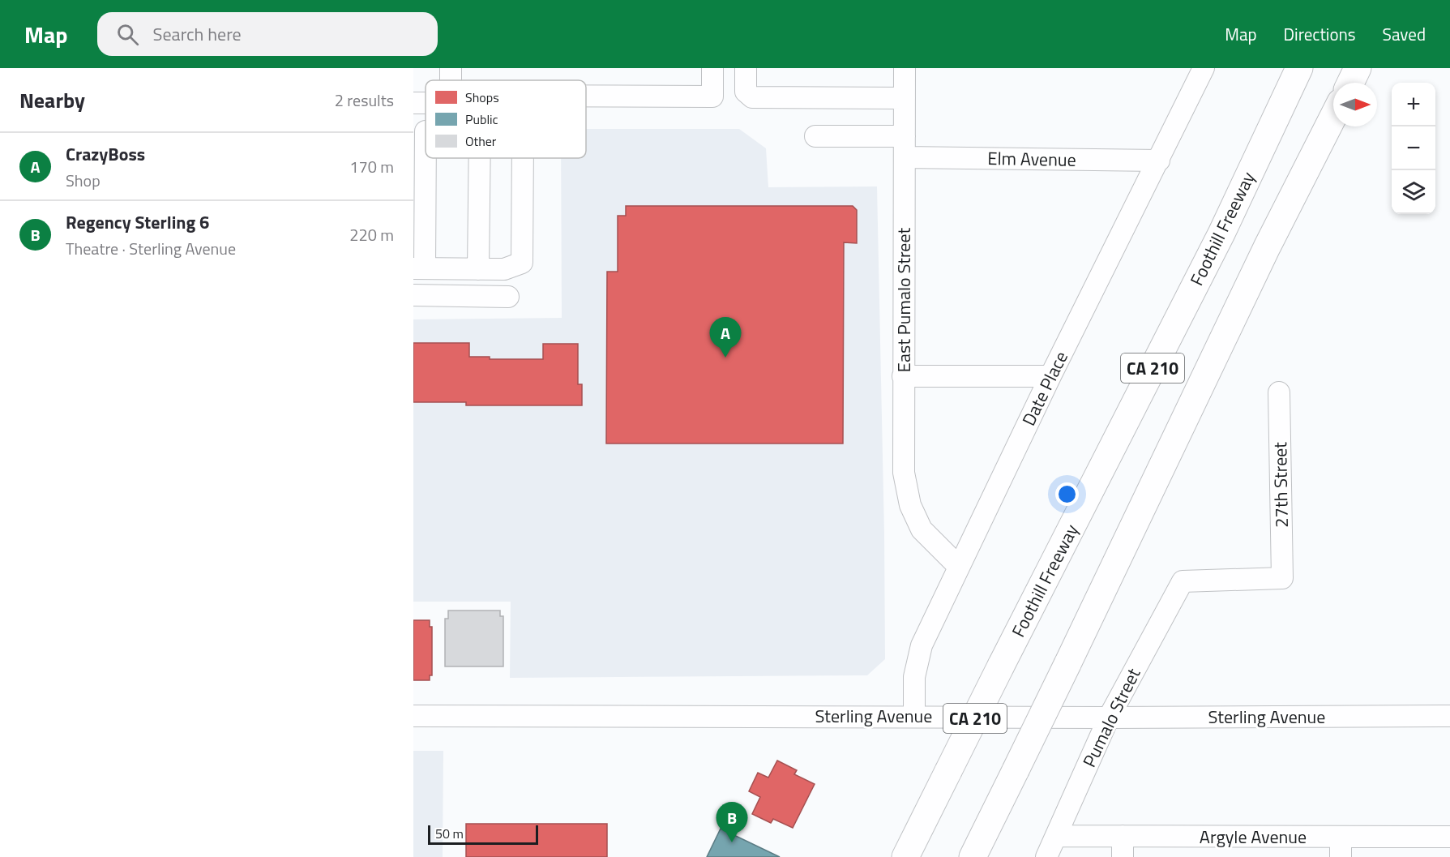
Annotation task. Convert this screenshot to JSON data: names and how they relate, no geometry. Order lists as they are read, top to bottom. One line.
{"streets":{"highway":["Foothill Freeway","CA 210"],"street":["Elm Avenue","East Pumalo Street","Date Place","27th Street","Sterling Avenue","Pumalo Street","Argyle Avenue"]},"crossings":[["Elm Avenue","East Pumalo Street"],["Elm Avenue","Date Place"],["East Pumalo Street","Date Place"],["Date Place","Sterling Avenue"],["27th Street","Pumalo Street"],["Sterling Avenue","Pumalo Street"],["Pumalo Street","Argyle Avenue"]],"legend":["Shops","Public","Other"],"scale_bar":"50 m","north":"right","page":{"header":"Map","search":"Search here","nav":["Map","Directions","Saved"],"heading":["Nearby","2 results"],"map_buttons":["+","−"],"list":[{"mark":"A","name":"CrazyBoss","note":"Shop","value":"170 m"},{"mark":"B","name":"Regency Sterling 6","note":"Theatre · Sterling Avenue","value":"220 m"}],"pins":["A","B"],"scale":"50 m"}}
